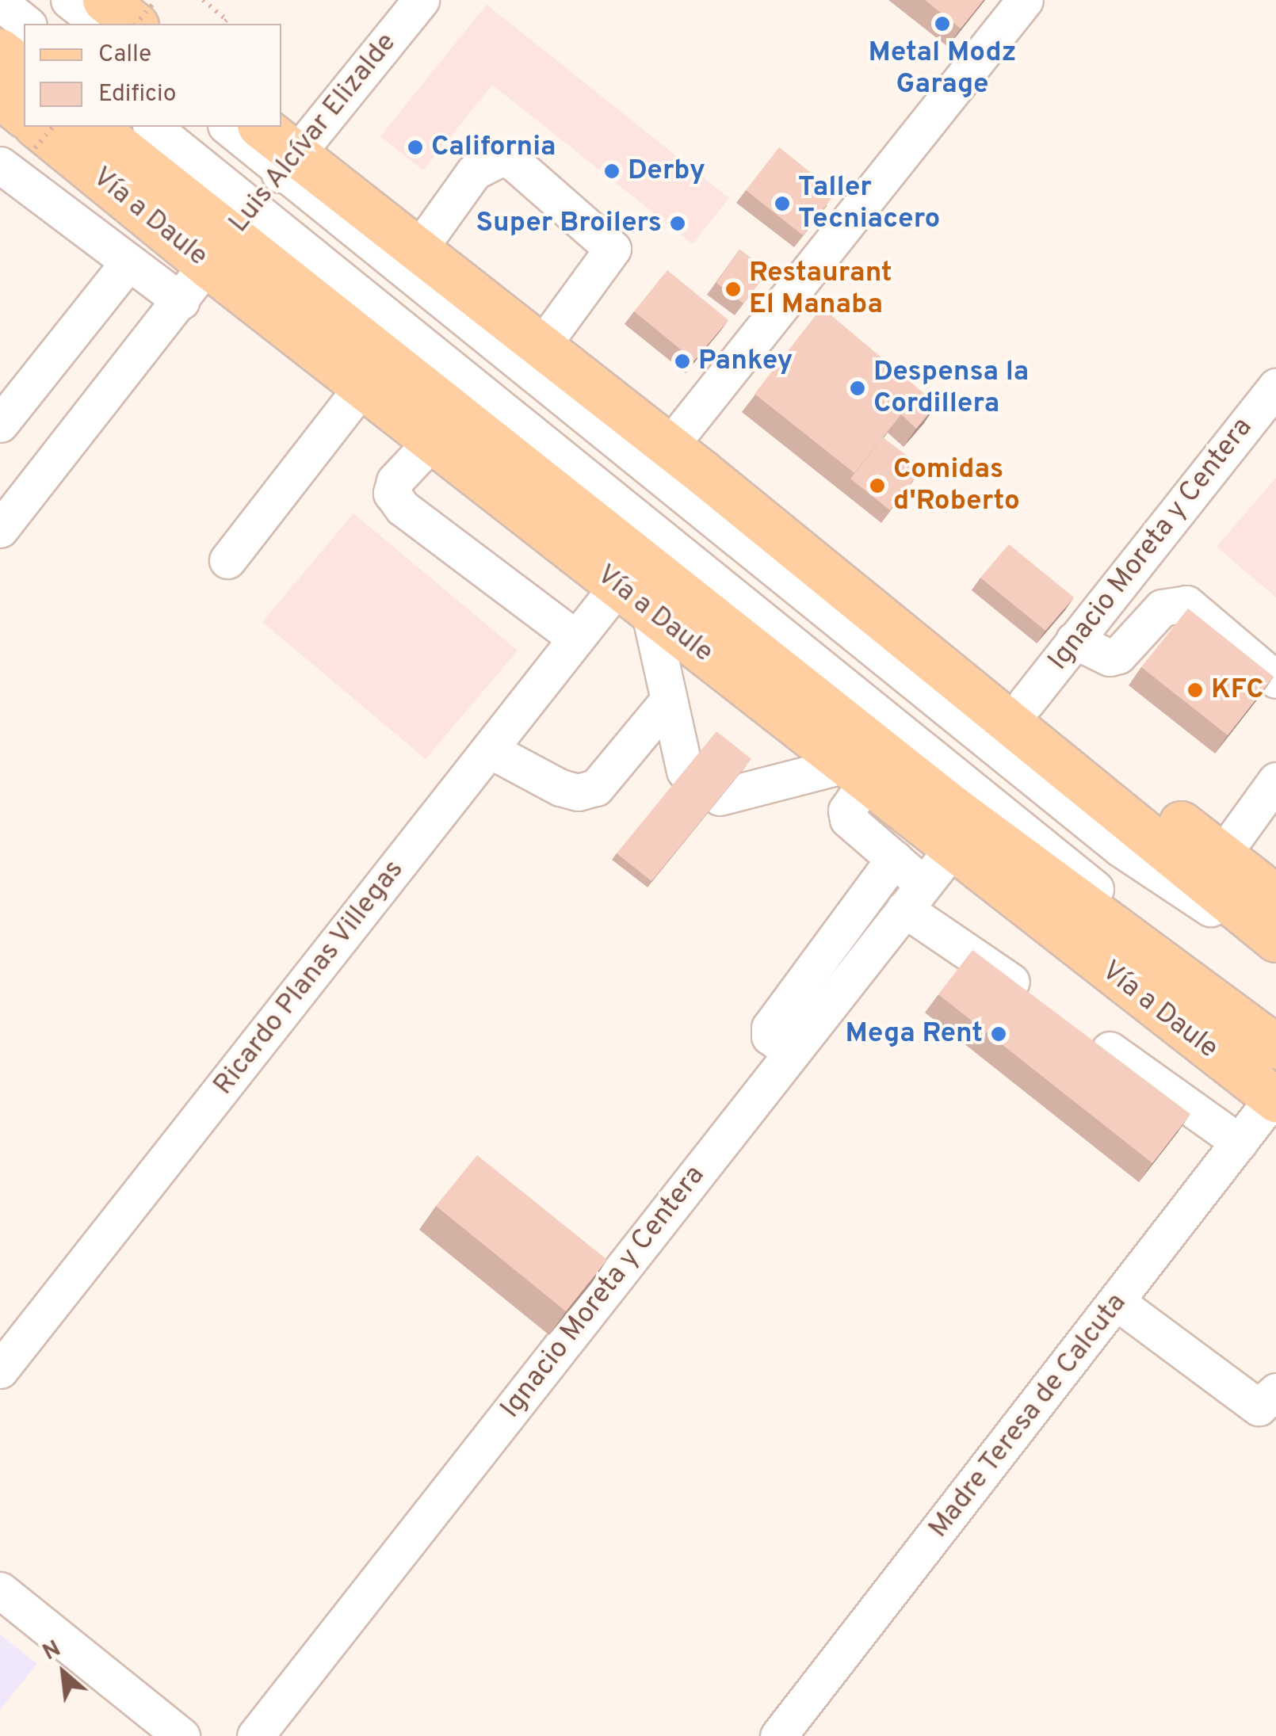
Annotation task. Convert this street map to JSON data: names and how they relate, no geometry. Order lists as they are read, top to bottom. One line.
{"streets":{"main road":["Vía a Daule"],"street":["Luis Alcívar Elizalde","Ignacio Moreta y Centera","Ricardo Planas Villegas","Madre Teresa de Calcuta"]},"crossings":[["Luis Alcívar Elizalde","Vía a Daule"],["Vía a Daule","Ignacio Moreta y Centera"],["Vía a Daule","Ricardo Planas Villegas"],["Vía a Daule","Madre Teresa de Calcuta"]],"places":["Metal Modz Garage","California","Derby","Taller Tecniacero","Super Broilers","Restaurant El Manaba","Pankey","Despensa la Cordillera","Comidas d'Roberto","KFC","Mega Rent"],"legend":["Calle","Edificio"],"north":"top left"}
